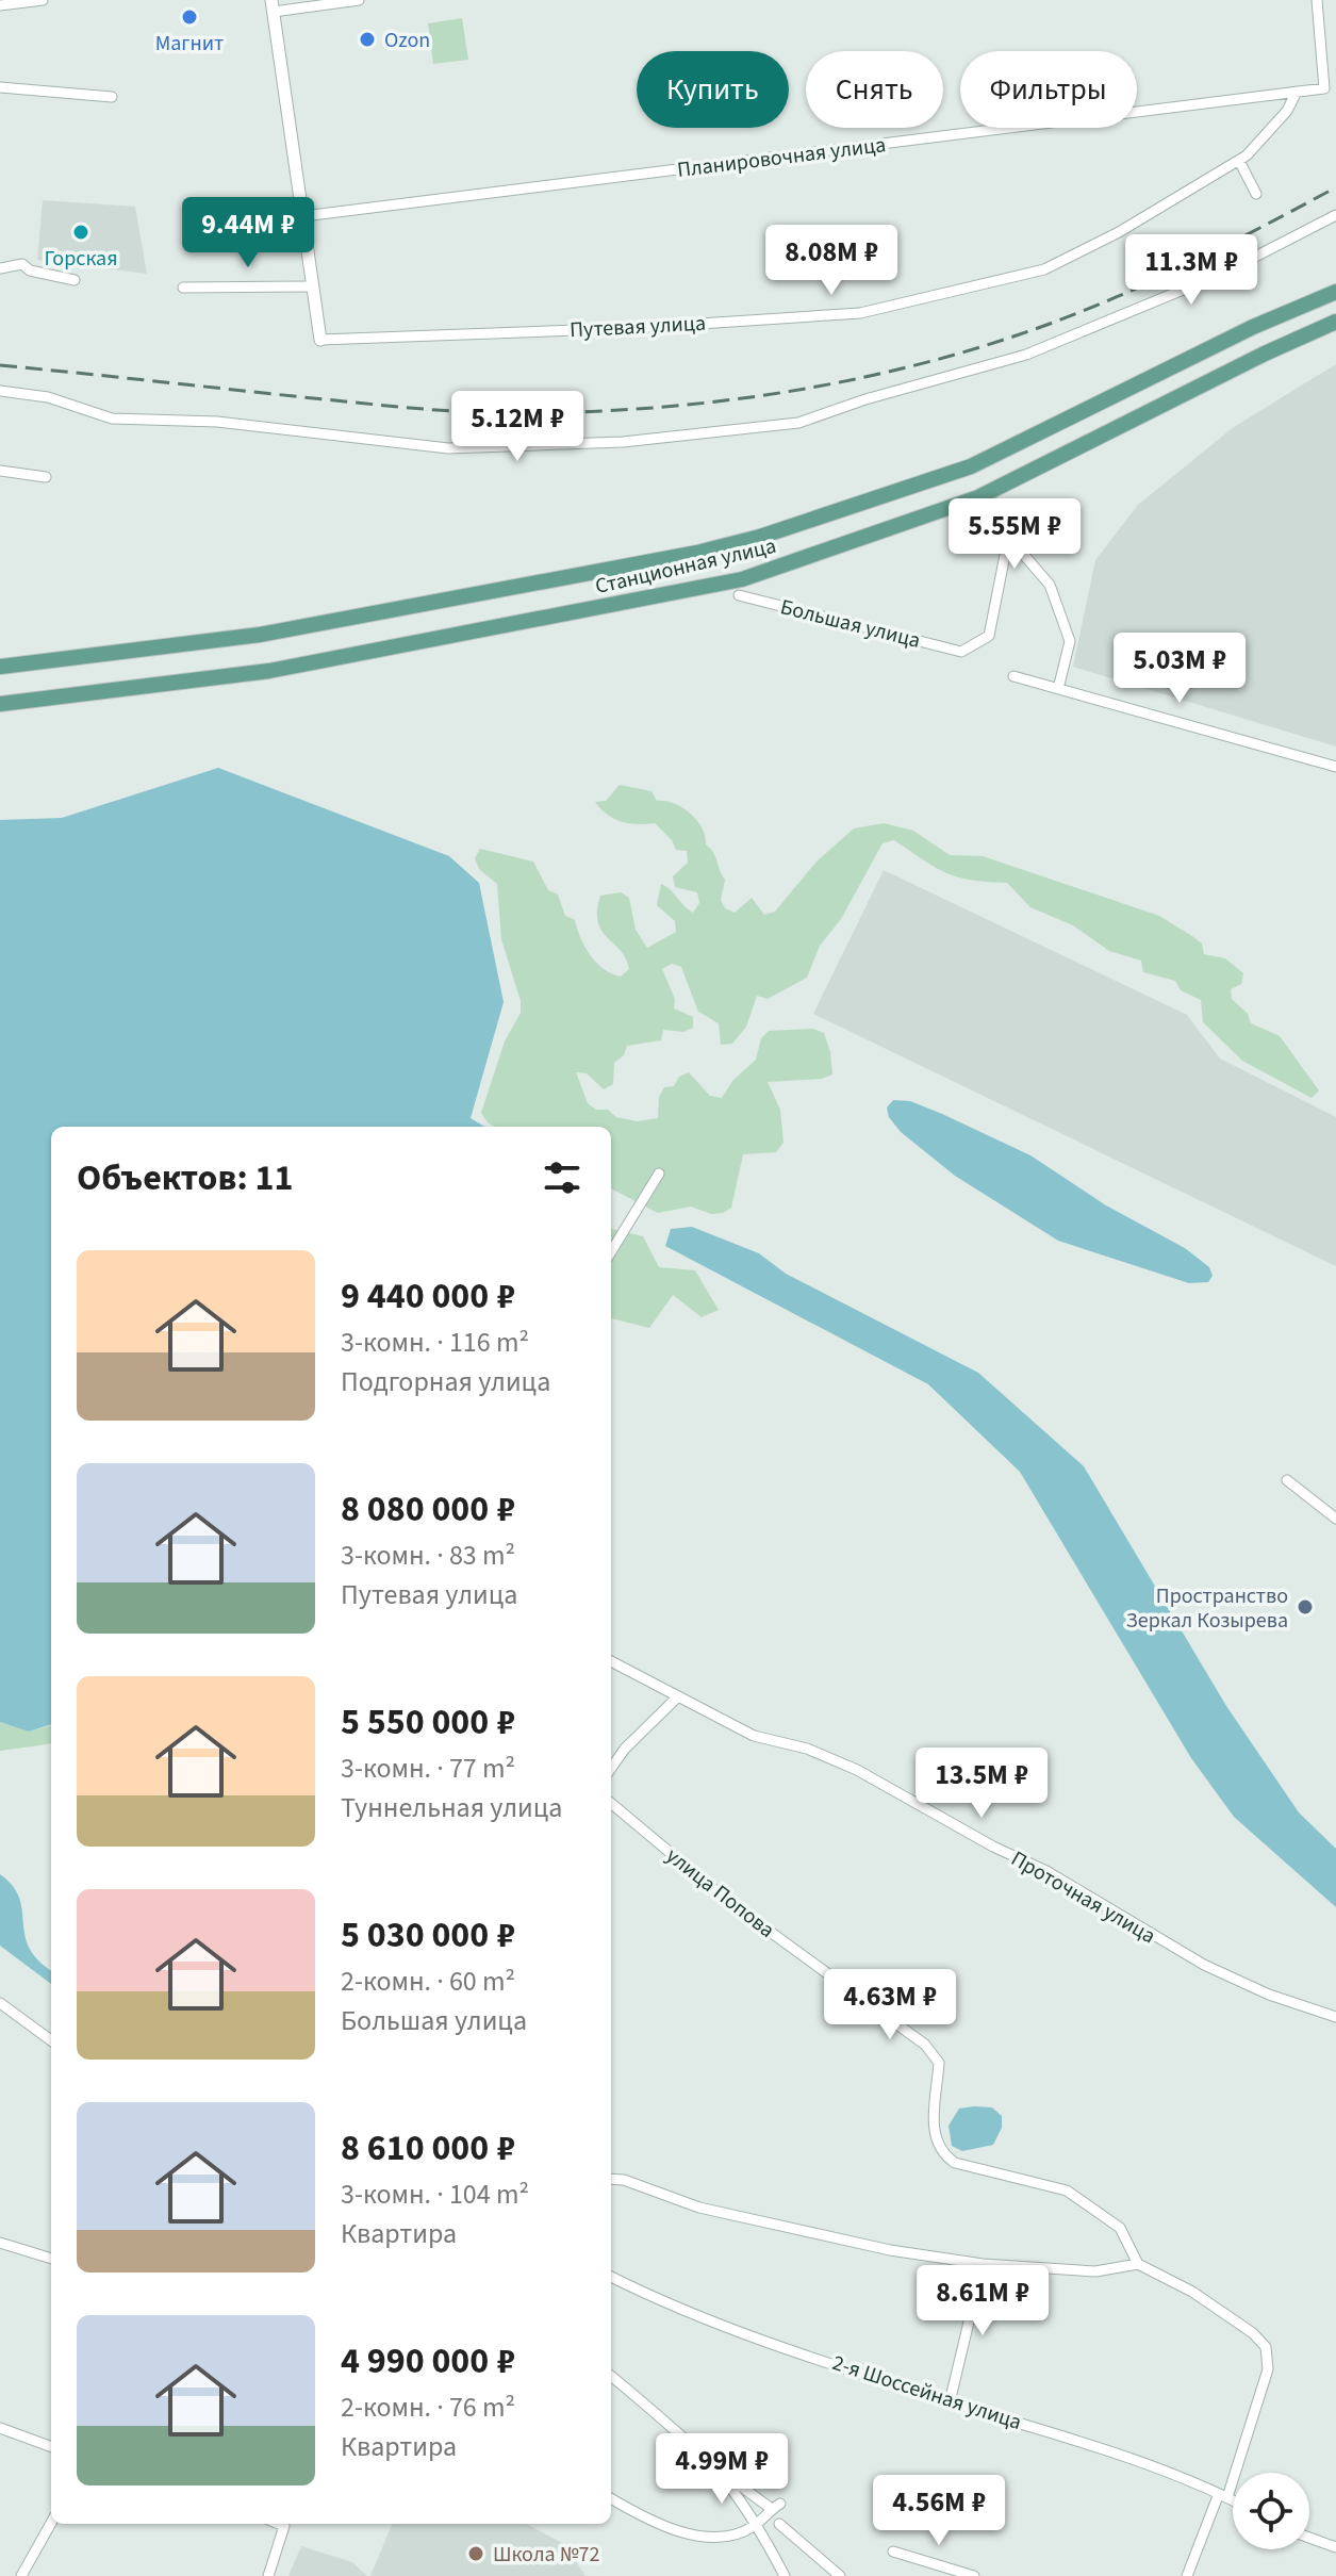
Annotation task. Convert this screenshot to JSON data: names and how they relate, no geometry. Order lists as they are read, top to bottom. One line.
{"streets":{"main road":["Станционная улица"],"street":["Планировочная улица","Путевая улица","Большая улица","улица Попова","Проточная улица","2-я Шоссейная улица"]},"crossings":[["Планировочная улица","Путевая улица"]],"places":["Магнит","Ozon","Горская","Пространство Зеркал Козырева","Школа №72"],"page":{"chip":["Купить","Снять","Фильтры"],"price":["9.44M ₽","8.08M ₽","11.3M ₽","5.12M ₽","5.55M ₽","5.03M ₽","13.5M ₽","4.63M ₽","8.61M ₽","4.99M ₽","4.56M ₽"],"heading":"Объектов: 11","list":[{"name":"9 440 000 ₽","note":"3-комн. · 116 m² · Подгорная улица"},{"name":"8 080 000 ₽","note":"3-комн. · 83 m² · Путевая улица"},{"name":"5 550 000 ₽","note":"3-комн. · 77 m² · Туннельная улица"},{"name":"5 030 000 ₽","note":"2-комн. · 60 m² · Большая улица"},{"name":"8 610 000 ₽","note":"3-комн. · 104 m² · Квартира"},{"name":"4 990 000 ₽","note":"2-комн. · 76 m² · Квартира"}]}}
